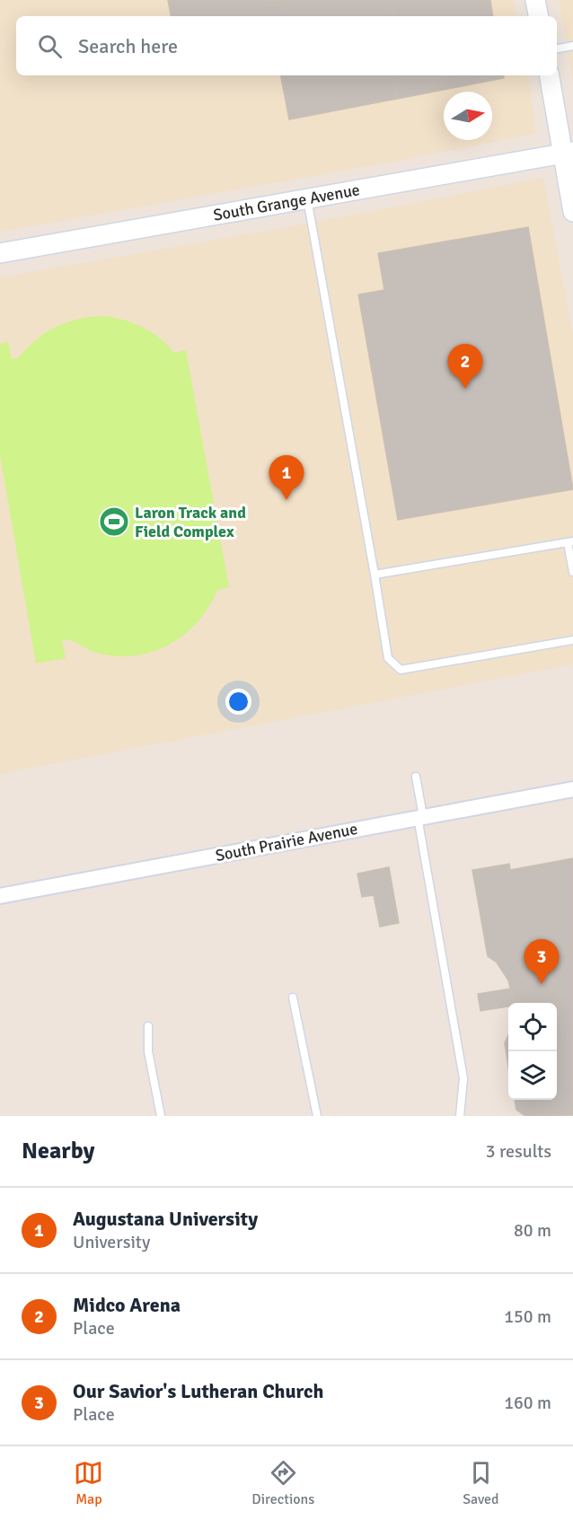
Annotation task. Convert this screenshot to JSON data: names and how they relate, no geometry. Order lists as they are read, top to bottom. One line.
{"streets":{"street":["South Grange Avenue","South Prairie Avenue"]},"places":{"sports":["Laron Track and Field Complex"]},"north":"right","page":{"search":"Search here","pins":["2","1","3"],"heading":["Nearby","3 results"],"list":[{"mark":"1","name":"Augustana University","note":"University","value":"80 m"},{"mark":"2","name":"Midco Arena","note":"Place","value":"150 m"},{"mark":"3","name":"Our Savior's Lutheran Church","note":"Place","value":"160 m"}],"nav":["Map","Directions","Saved"]}}
